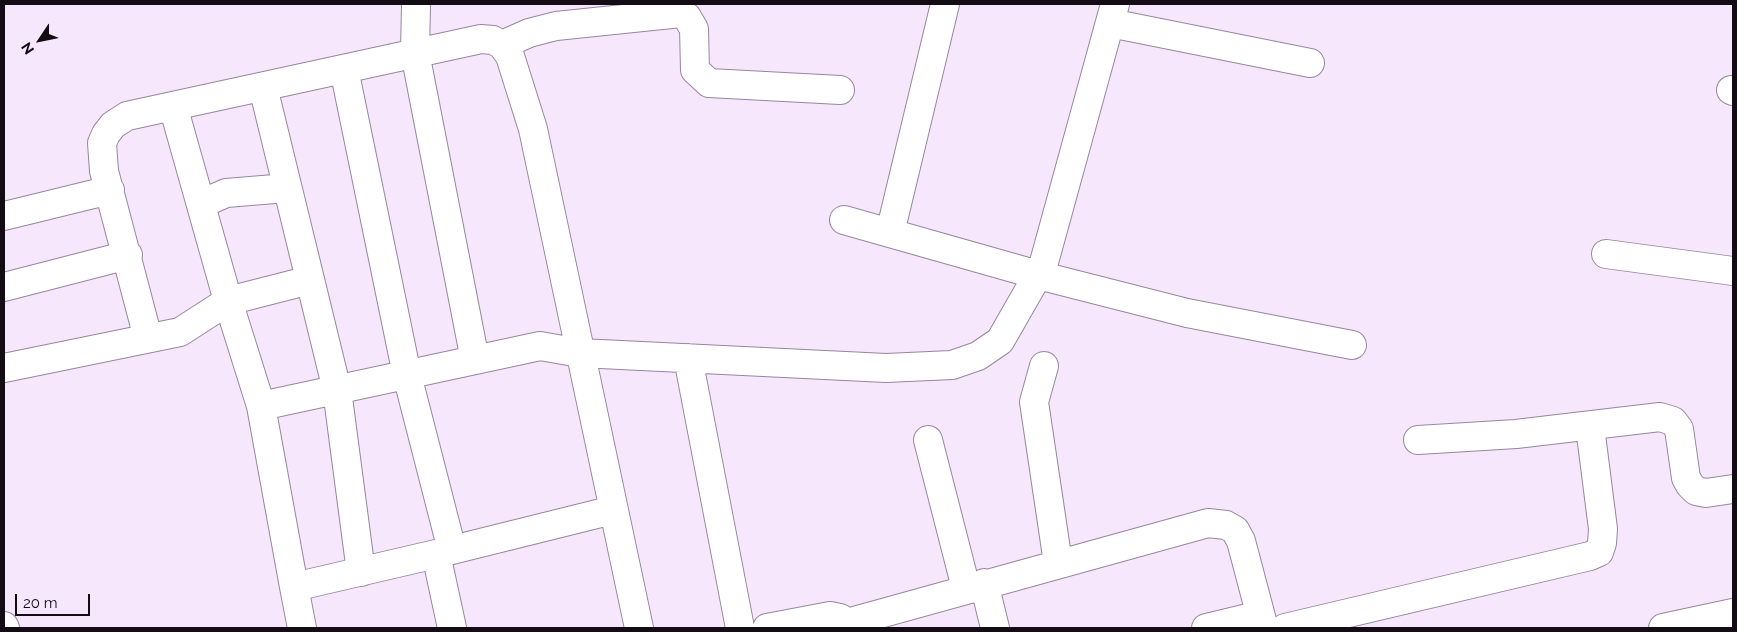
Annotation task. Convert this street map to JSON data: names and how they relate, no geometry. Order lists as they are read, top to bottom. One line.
{"scale_bar":"20 m","north":"bottom left"}
